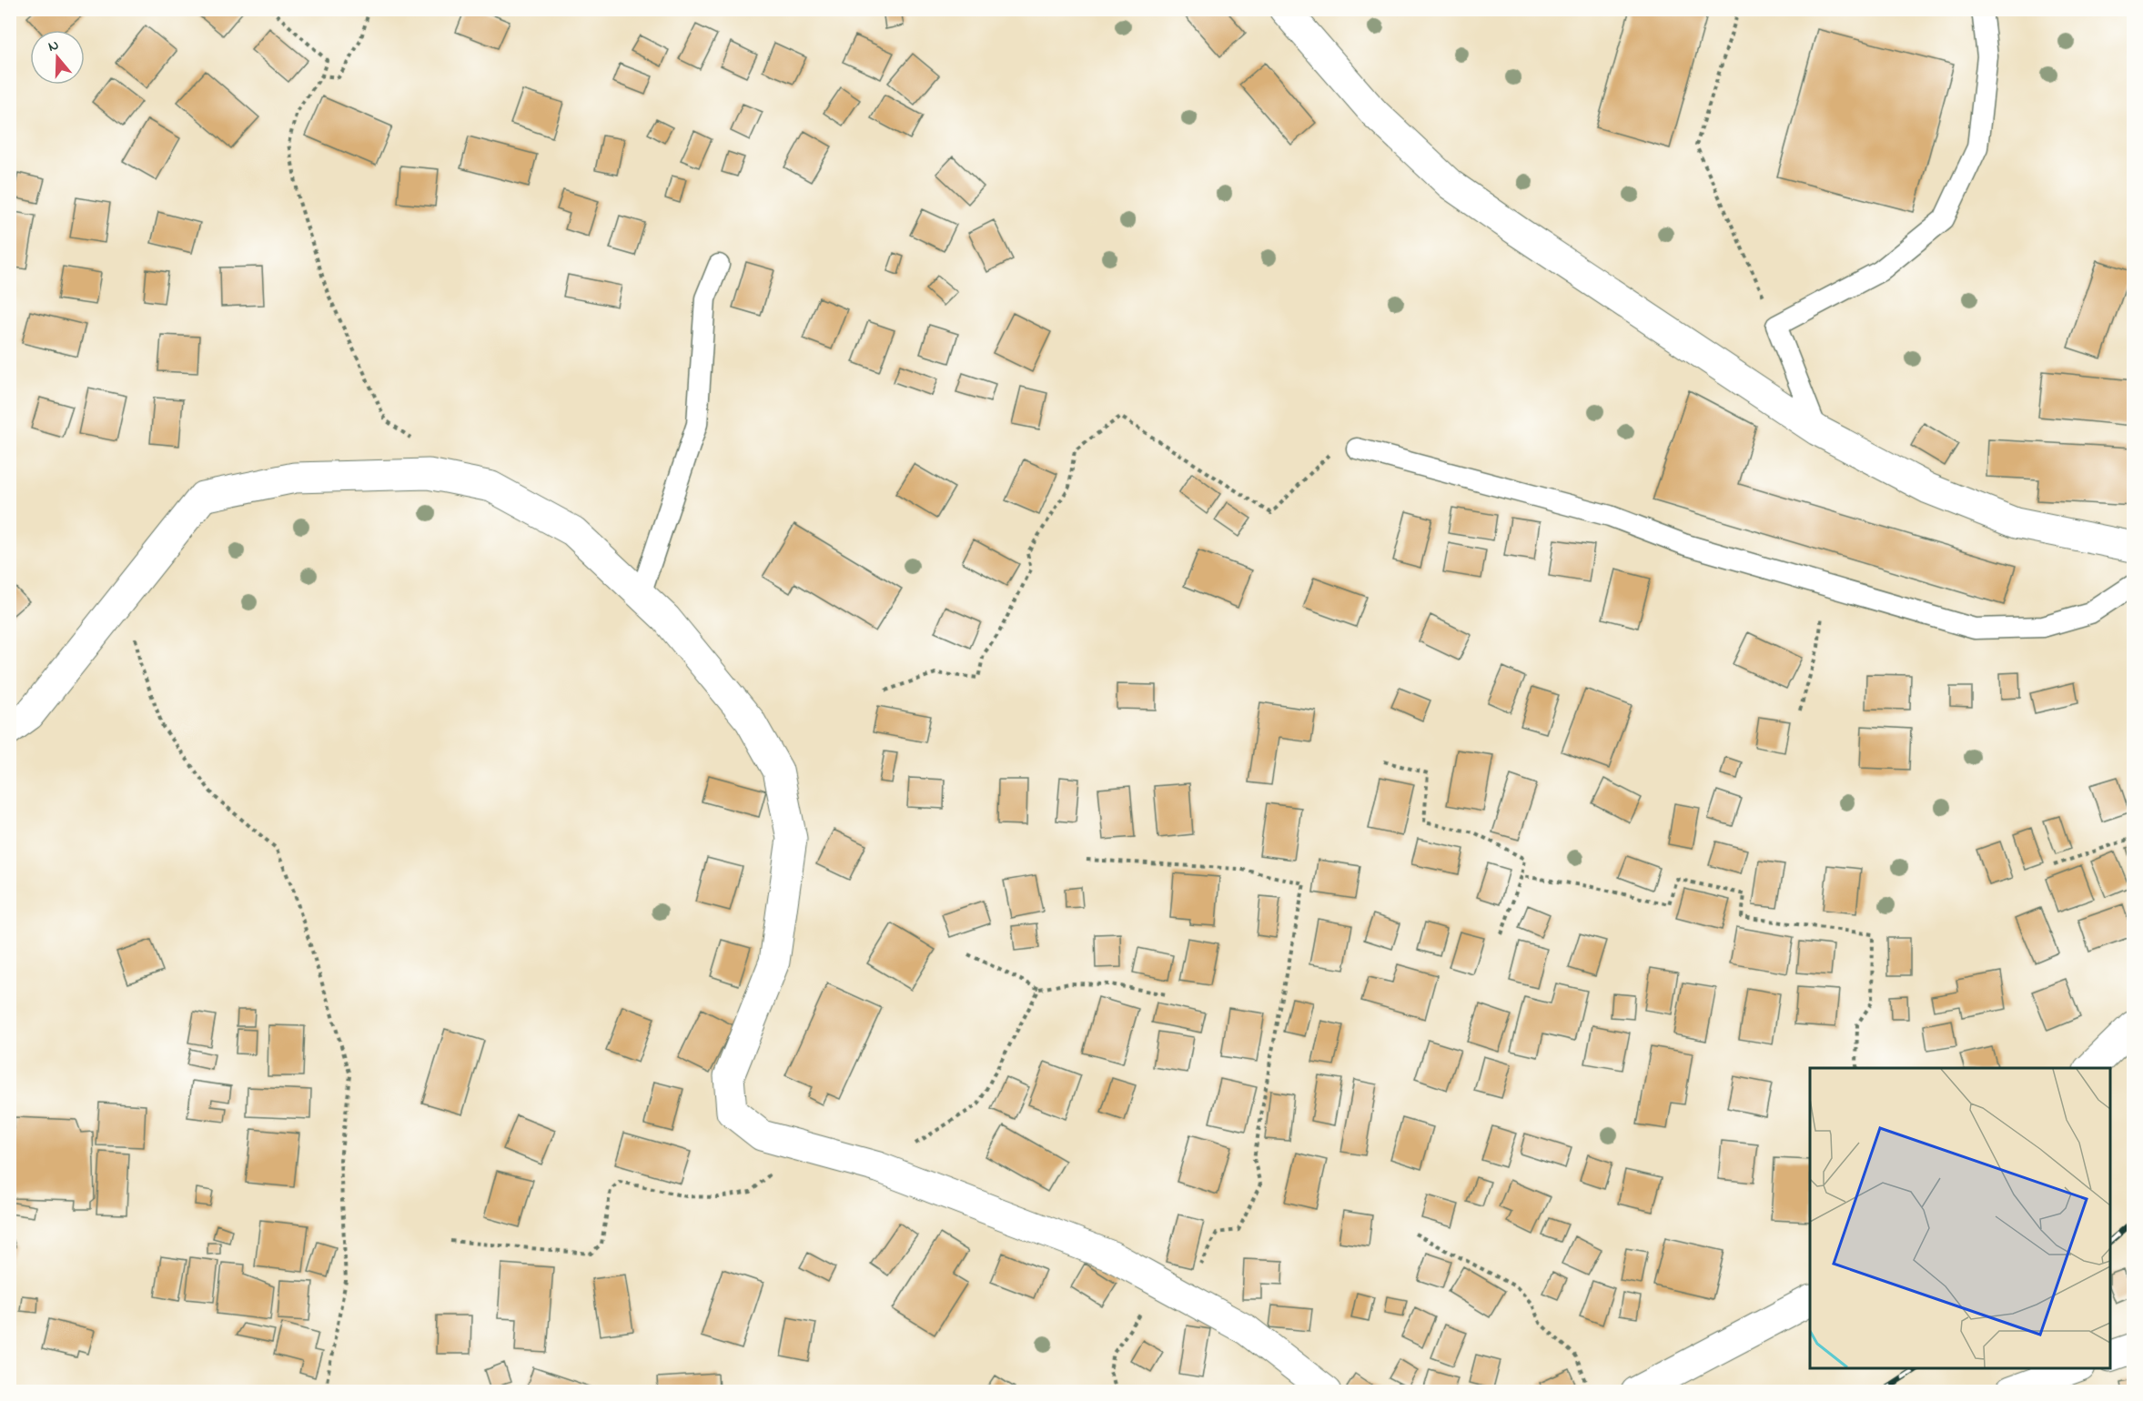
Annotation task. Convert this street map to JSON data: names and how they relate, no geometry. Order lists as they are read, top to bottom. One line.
{"north":"top"}
